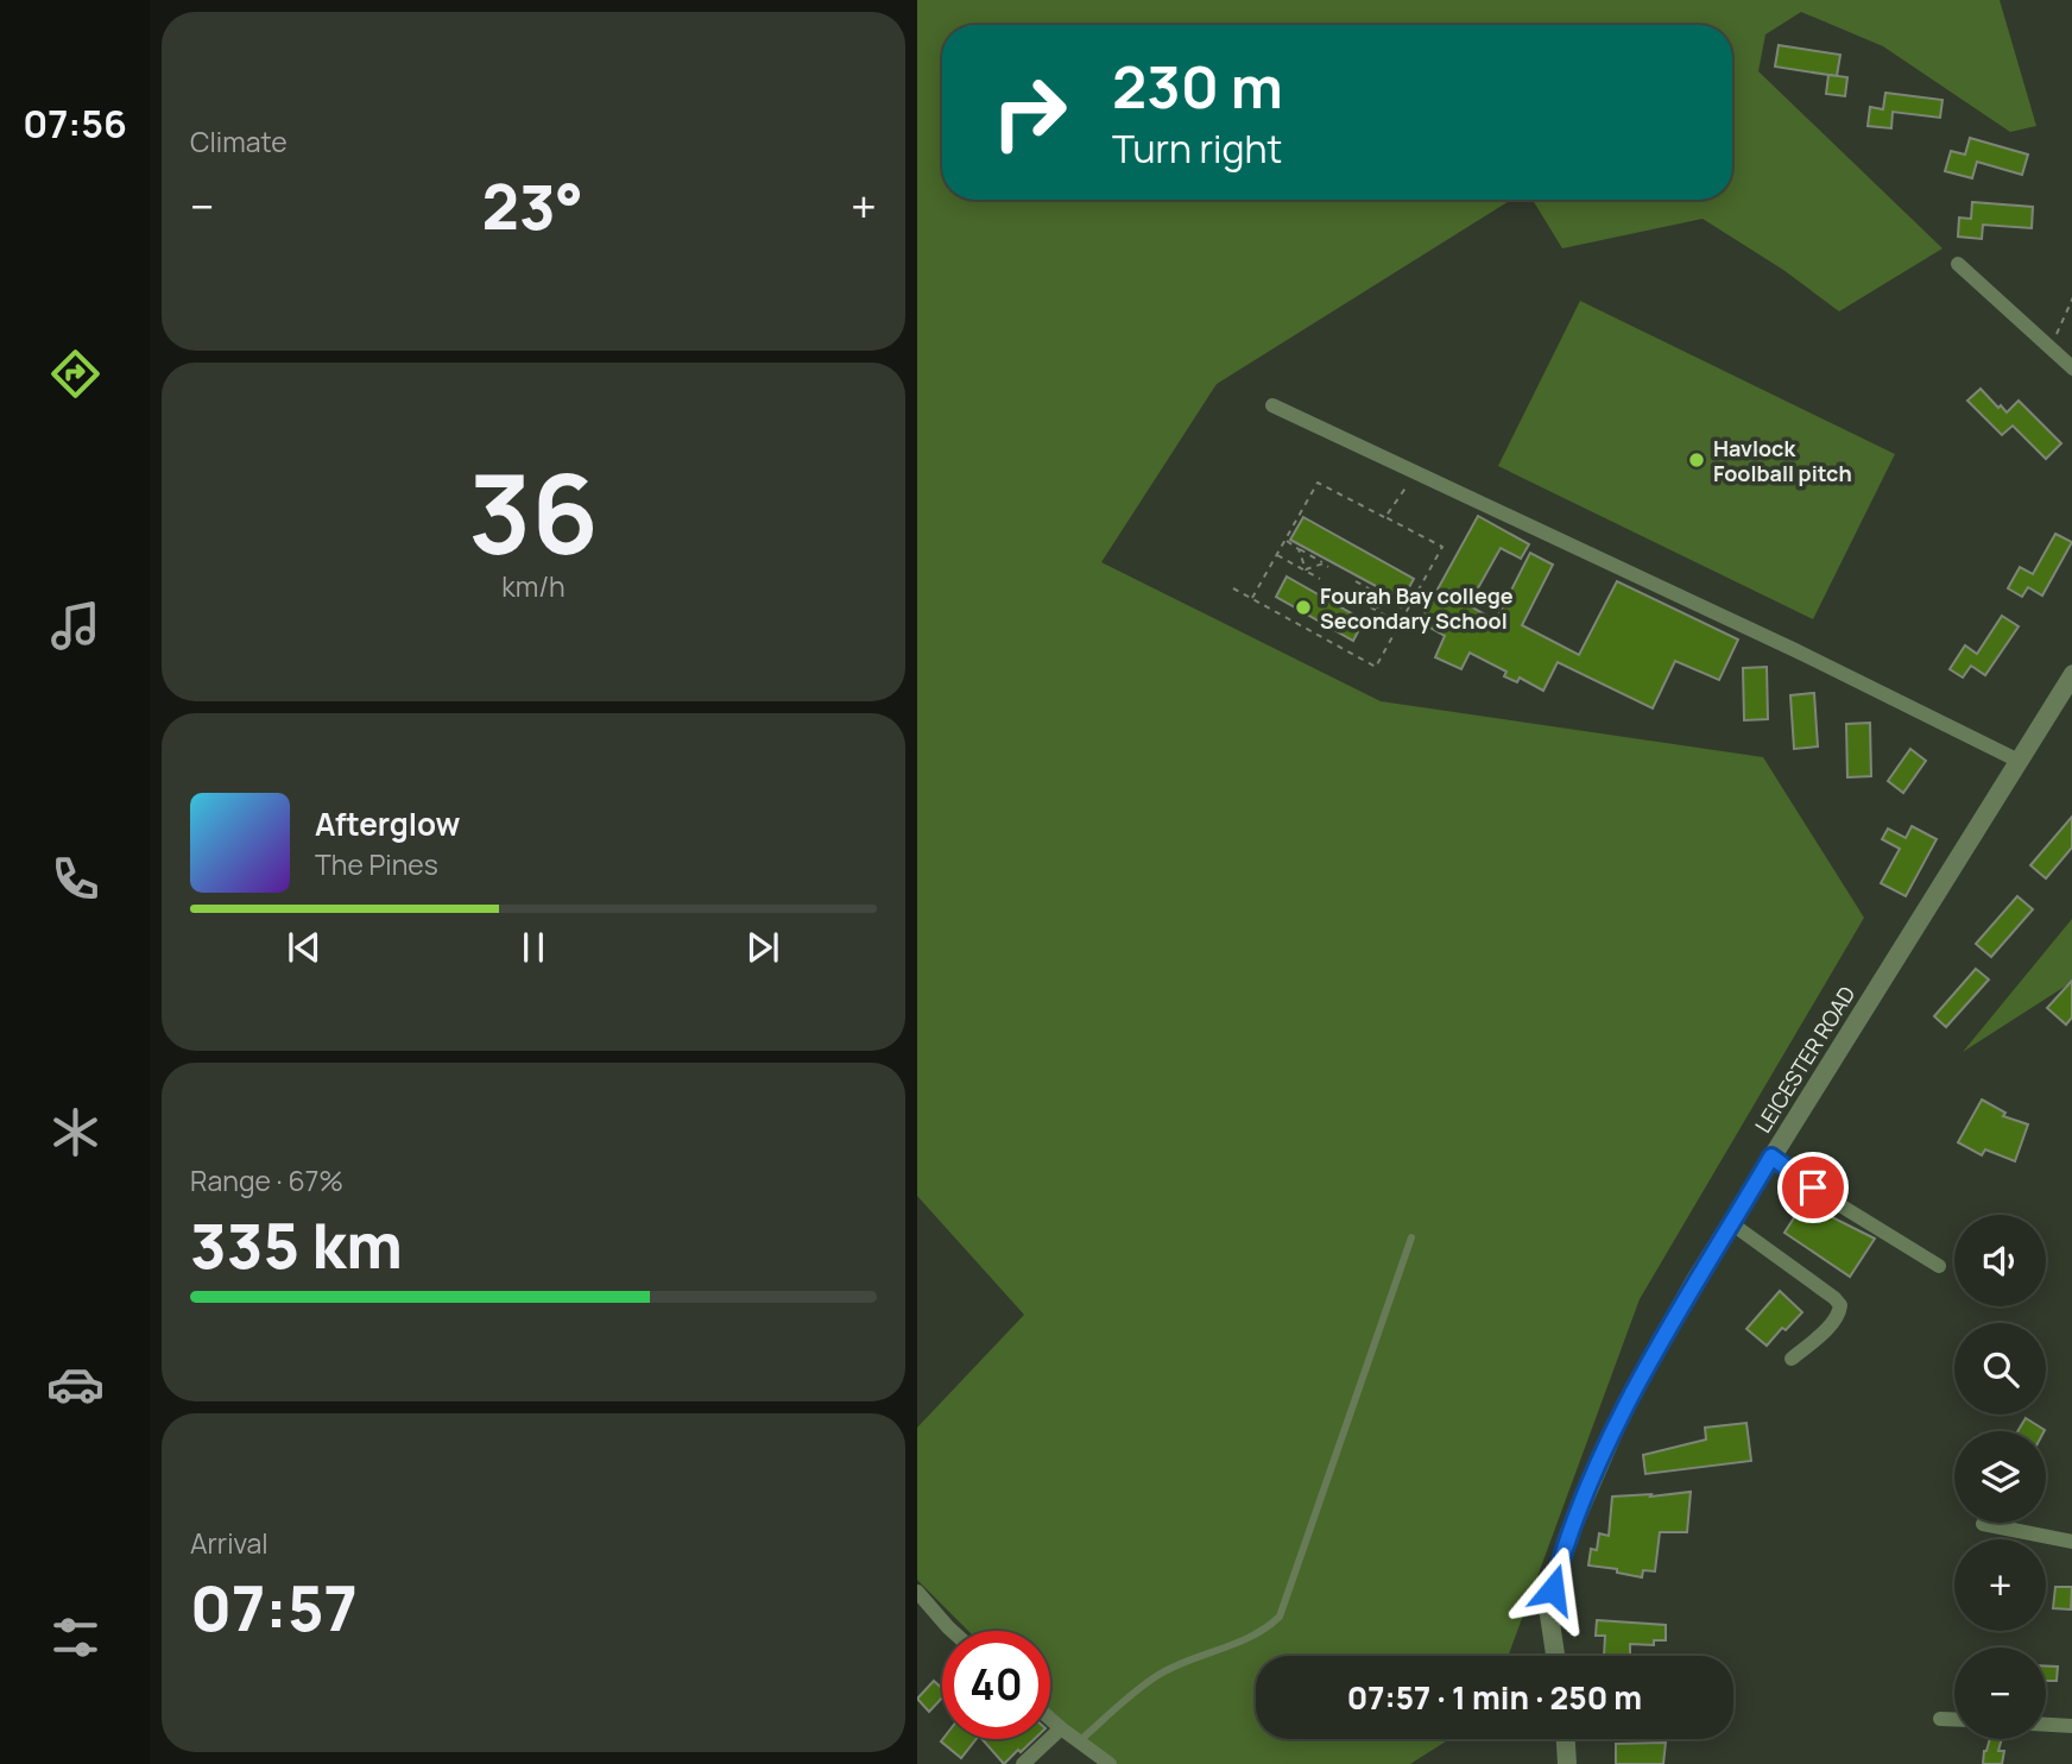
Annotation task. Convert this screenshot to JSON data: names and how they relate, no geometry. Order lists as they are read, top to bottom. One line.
{"streets":{"street":["LEICESTER ROAD"]},"places":["Havlock Foolball pitch","Fourah Bay college Secondary School"],"page":{"tabs":"07:56","tile":["Climate",["36","km/h"],["Range · 67%","335 km"],["Arrival","07:57"]],"turn":["230 m","Turn right"],"heat":["−","23°","+"],"song":["Afterglow","The Pines"],"map_buttons":["+","−"],"limit":"40","trip":"07:57 · 1 min · 250 m"}}
